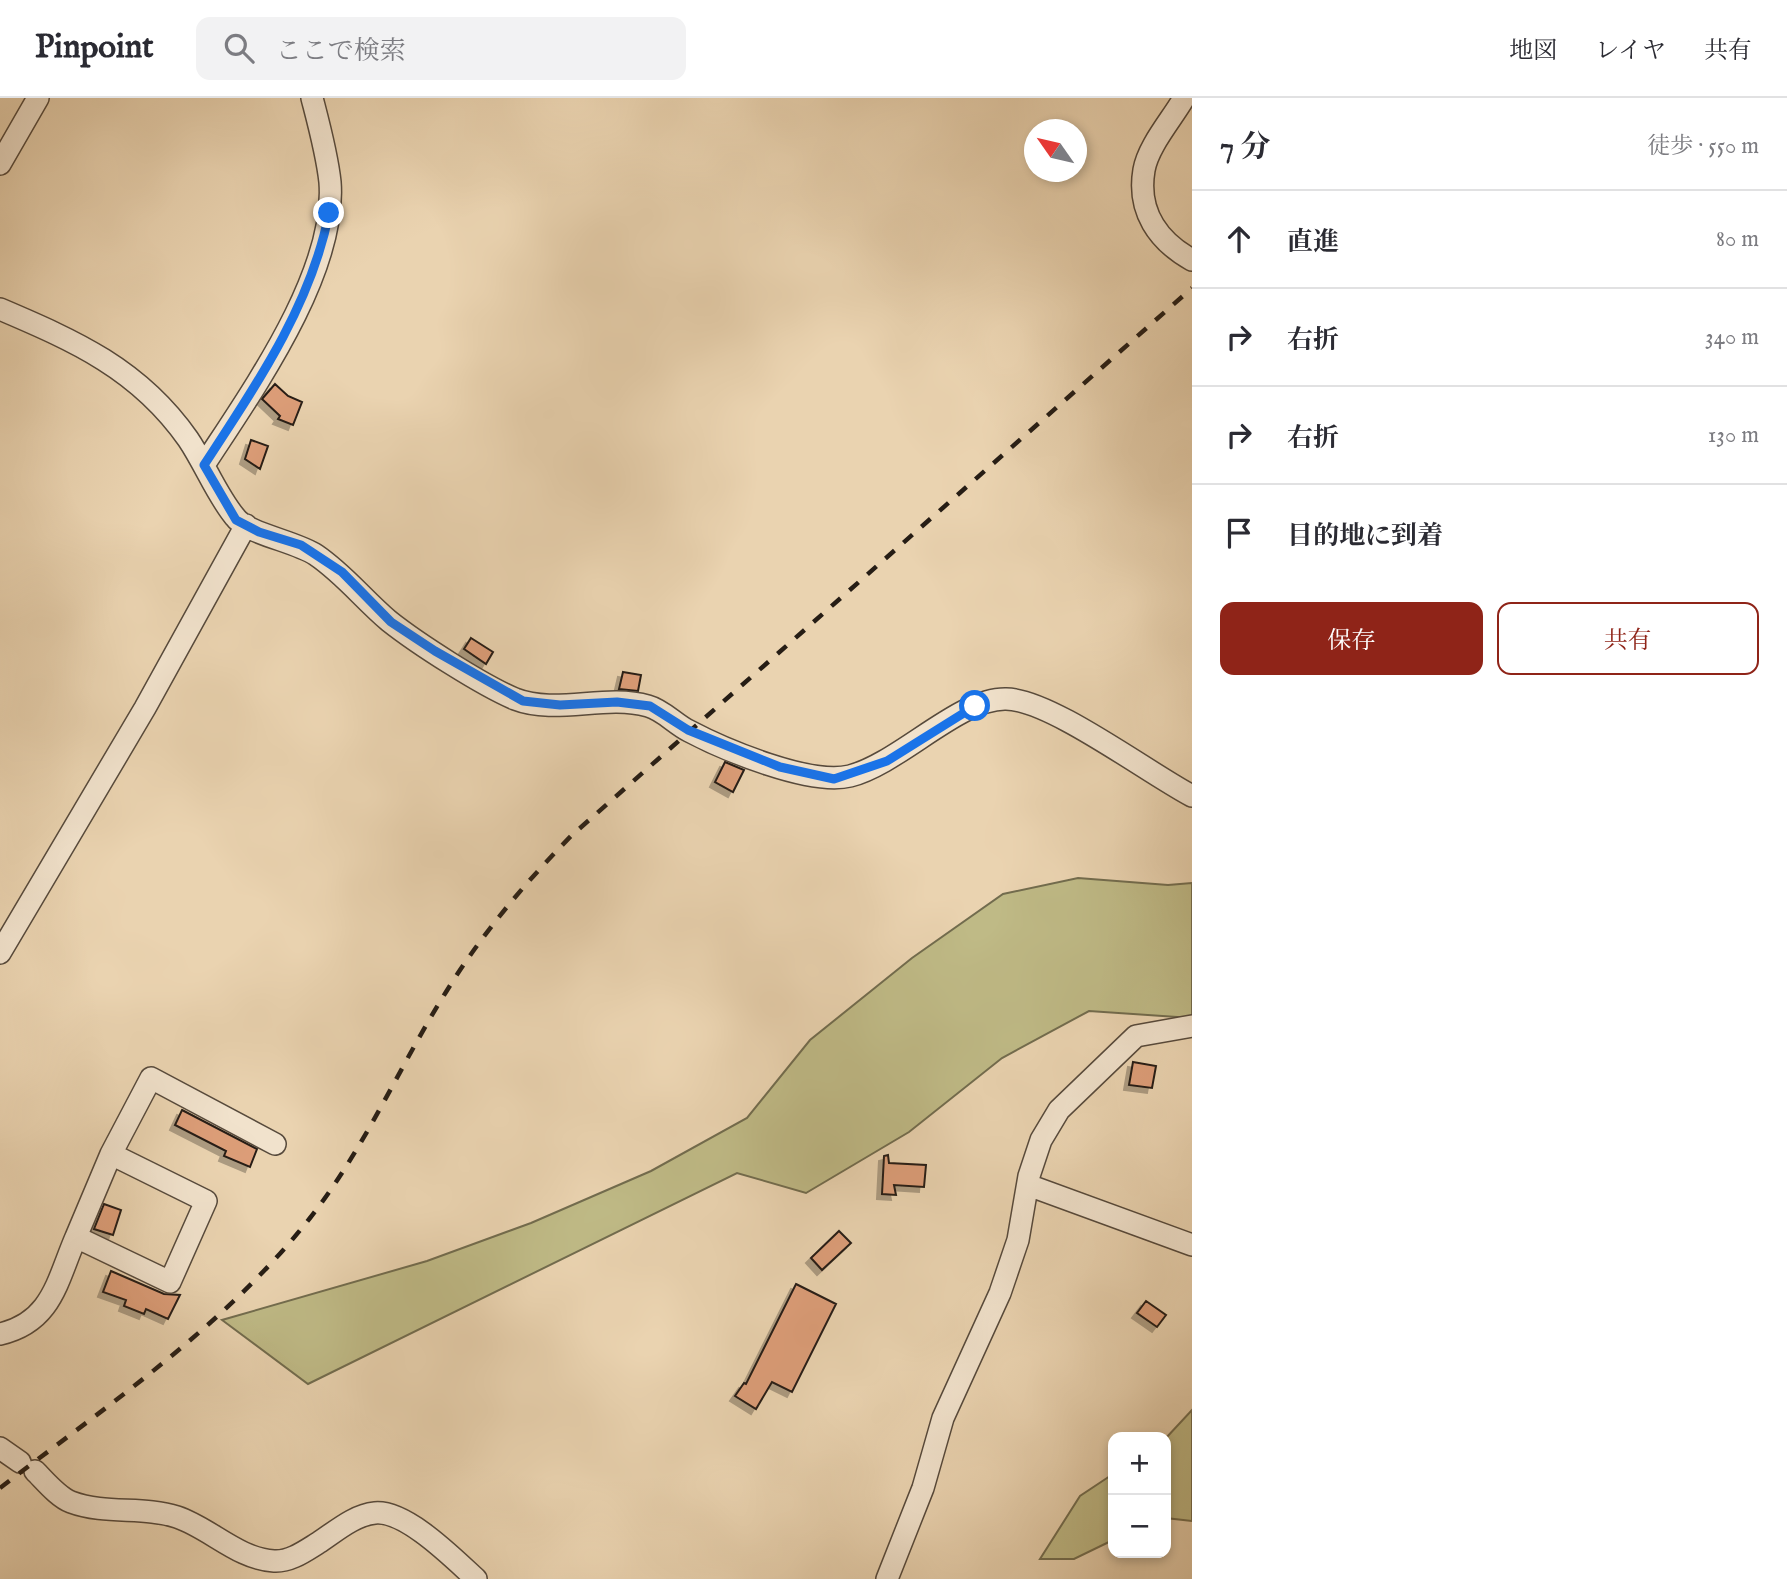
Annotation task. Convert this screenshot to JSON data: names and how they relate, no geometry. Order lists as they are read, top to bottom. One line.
{"north":"top left","page":{"header":"Pinpoint","search":"ここで検索","nav":["地図","レイヤ","共有"],"heading":["7 分","徒歩 · 550 m"],"list":[["直進","80 m"],["右折","340 m"],["右折","130 m"],"目的地に到着"],"buttons":["保存","共有"],"map_buttons":["+","−"]}}
